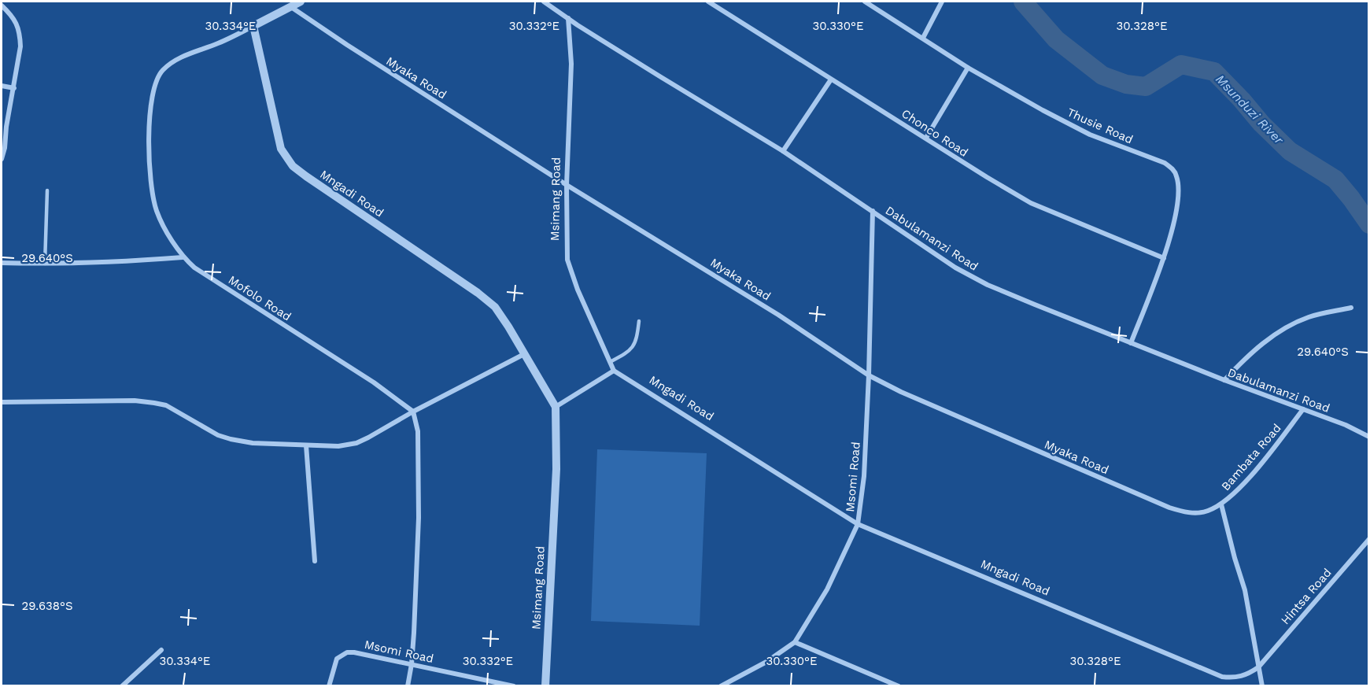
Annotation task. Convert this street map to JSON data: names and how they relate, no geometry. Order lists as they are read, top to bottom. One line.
{"streets":{"street":["Myaka Road","Thusie Road","Chonco Road","Mngadi Road","Msimang Road","Dabulamanzi Road","Mofolo Road","Bambata Road","Msomi Road","Hintsa Road"]},"crossings":[["Myaka Road","Msimang Road"],["Myaka Road","Bambata Road"],["Myaka Road","Msomi Road"],["Thusie Road","Chonco Road"],["Thusie Road","Dabulamanzi Road"],["Mngadi Road","Msimang Road"],["Mngadi Road","Mofolo Road"],["Mngadi Road","Msomi Road"],["Mngadi Road","Hintsa Road"],["Msimang Road","Dabulamanzi Road"],["Dabulamanzi Road","Bambata Road"],["Dabulamanzi Road","Msomi Road"]],"water":["Msunduzi River"],"coordinates":["30.334°E","30.332°E","30.330°E","30.328°E","29.640°S","29.638°S"]}
